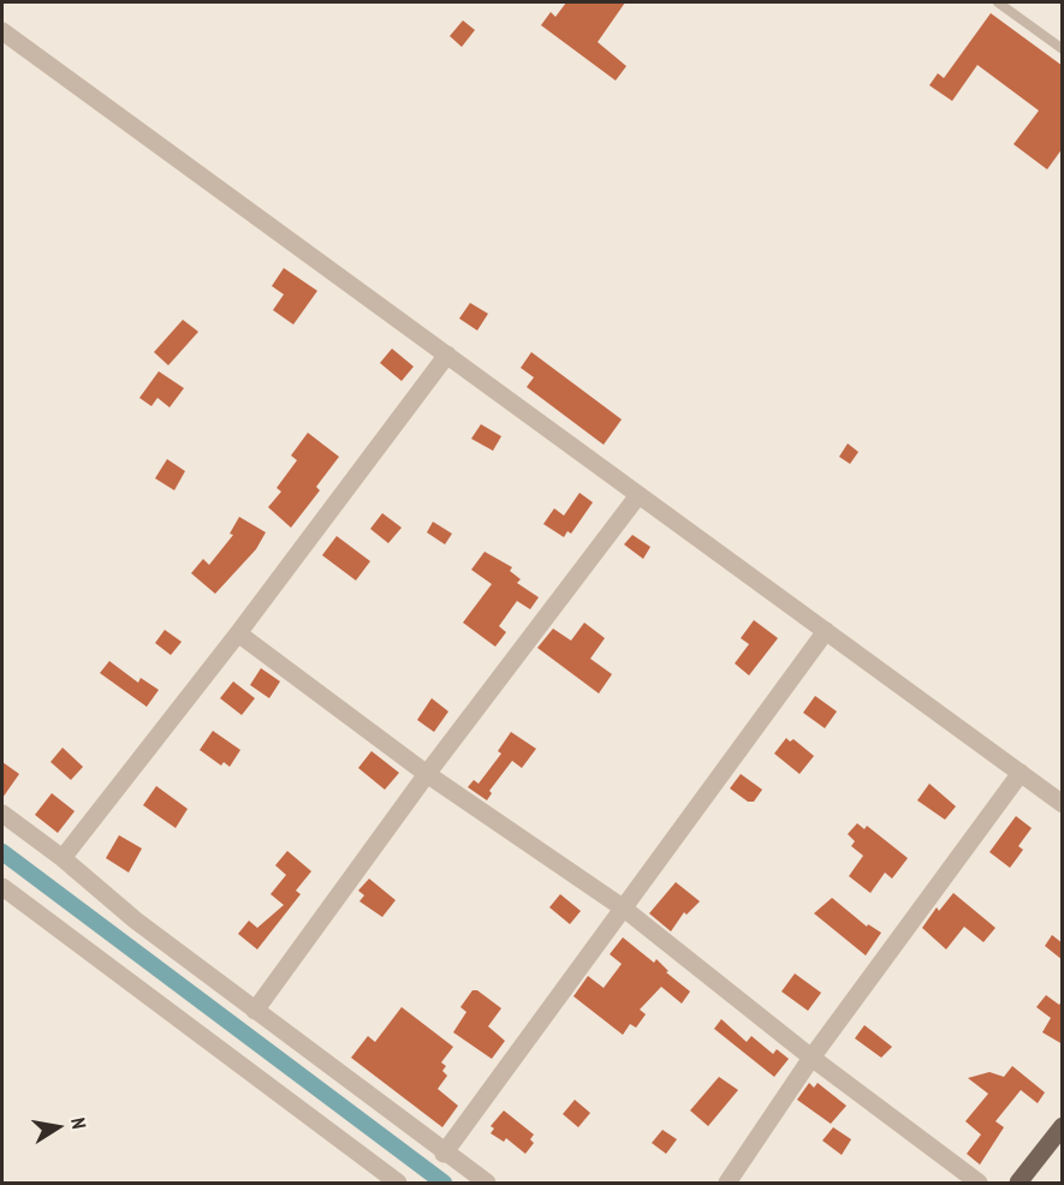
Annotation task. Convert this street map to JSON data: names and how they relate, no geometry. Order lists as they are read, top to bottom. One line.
{"north":"right"}
